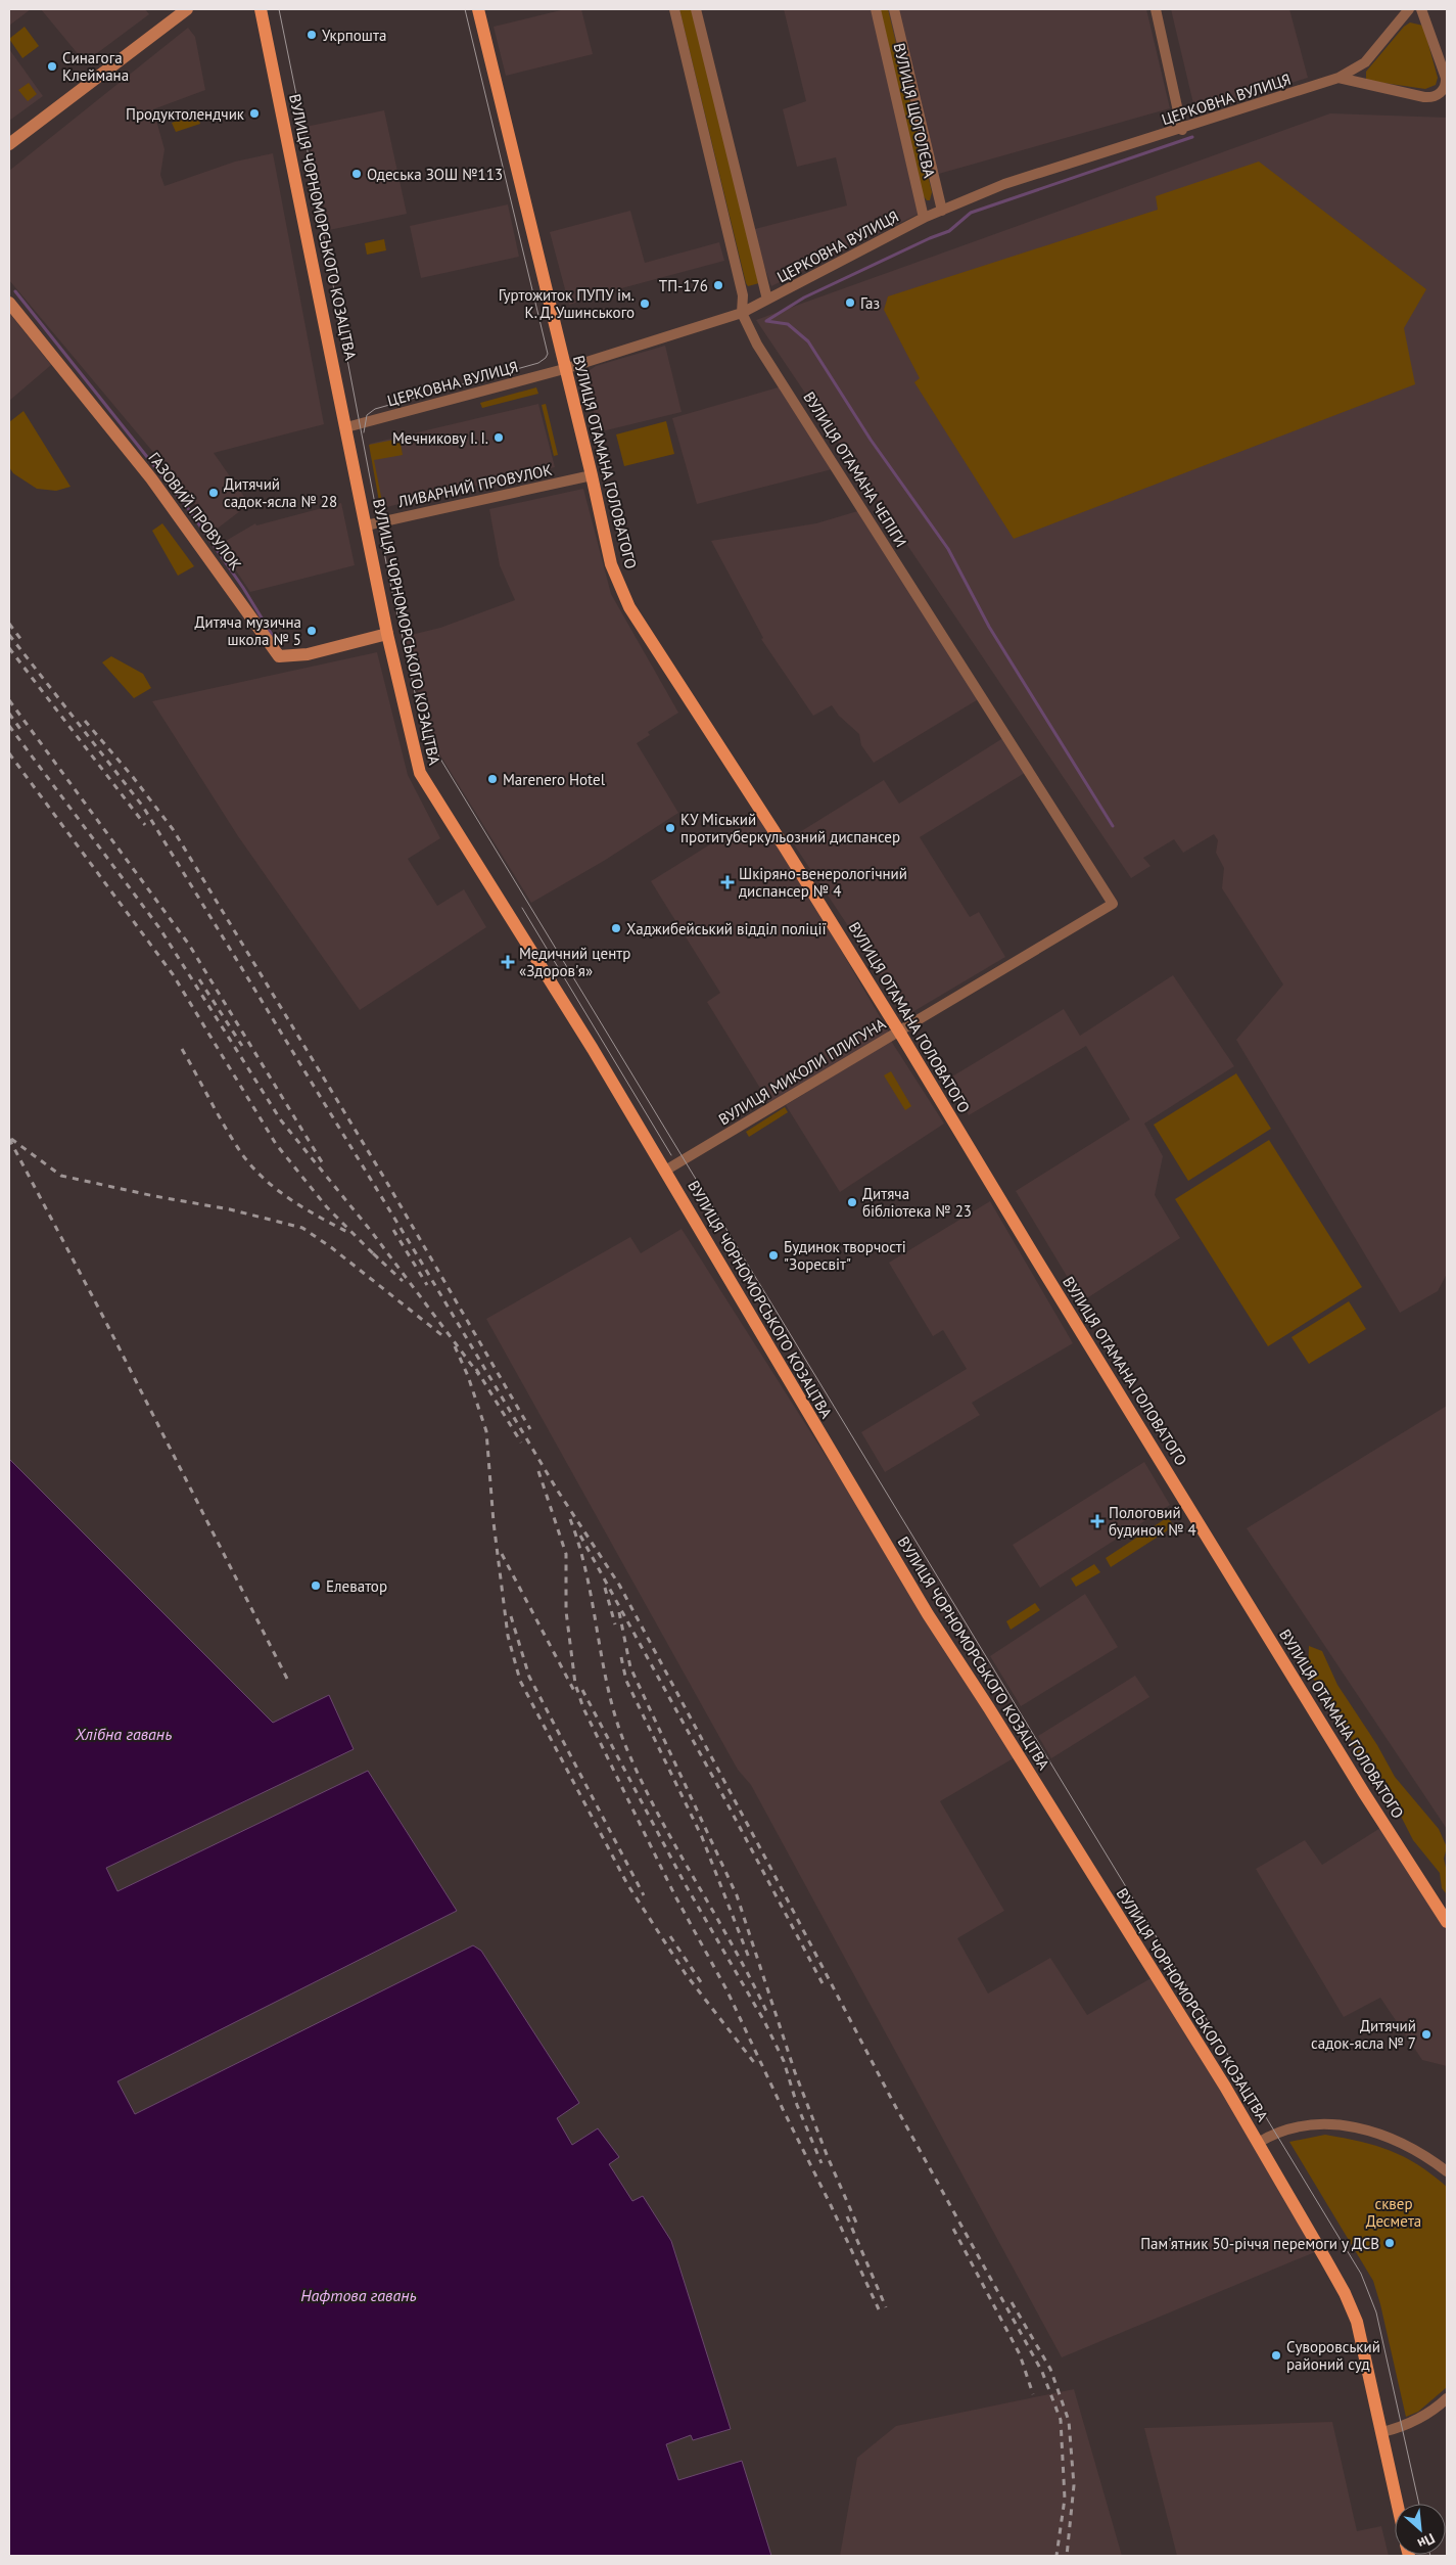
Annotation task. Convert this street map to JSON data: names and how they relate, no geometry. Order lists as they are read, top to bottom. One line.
{"streets":{"main road":["ВУЛИЦЯ ЧОРНОМОРСЬКОГО КОЗАЦТВА","ВУЛИЦЯ ОТАМАНА ГОЛОВАТОГО"],"street":["ЦЕРКОВНА ВУЛИЦЯ","ВУЛИЦЯ ЩОГОЛЄВА","ВУЛИЦЯ ОТАМАНА ЧЕПІГИ","ЛИВАРНИЙ ПРОВУЛОК","ГАЗОВИЙ ПРОВУЛОК","ВУЛИЦЯ МИКОЛИ ПЛИГУНА"]},"crossings":[["ЦЕРКОВНА ВУЛИЦЯ","ВУЛИЦЯ ЩОГОЛЄВА"],["ЦЕРКОВНА ВУЛИЦЯ","ВУЛИЦЯ ЧОРНОМОРСЬКОГО КОЗАЦТВА"],["ЦЕРКОВНА ВУЛИЦЯ","ВУЛИЦЯ ОТАМАНА ГОЛОВАТОГО"],["ЦЕРКОВНА ВУЛИЦЯ","ВУЛИЦЯ ОТАМАНА ЧЕПІГИ"],["ВУЛИЦЯ ЧОРНОМОРСЬКОГО КОЗАЦТВА","ЛИВАРНИЙ ПРОВУЛОК"],["ВУЛИЦЯ ЧОРНОМОРСЬКОГО КОЗАЦТВА","ГАЗОВИЙ ПРОВУЛОК"],["ВУЛИЦЯ ЧОРНОМОРСЬКОГО КОЗАЦТВА","ВУЛИЦЯ МИКОЛИ ПЛИГУНА"],["ВУЛИЦЯ ОТАМАНА ГОЛОВАТОГО","ЛИВАРНИЙ ПРОВУЛОК"],["ВУЛИЦЯ ОТАМАНА ГОЛОВАТОГО","ВУЛИЦЯ МИКОЛИ ПЛИГУНА"],["ВУЛИЦЯ ОТАМАНА ЧЕПІГИ","ВУЛИЦЯ МИКОЛИ ПЛИГУНА"]],"water":["Хлібна гавань","Нафтова гавань"],"parks":["сквер Десмета"],"places":{"other":["Укрпошта","Синагога Клеймана","Продуктолендчик","Одеська ЗОШ №113","ТП-176","Газ","Гуртожиток ПУПУ ім. К. Д. Ушинського","Мечникову І. І.","Дитячий садок-ясла № 28","Дитяча музична школа № 5","Marenero Hotel","КУ Міський протитуберкульозний диспансер","Хаджибейський відділ поліції","Дитяча бібліотека № 23","Будинок творчості \"Зоресвіт\"","Елеватор","Дитячий садок-ясла № 7","Пам'ятник 50-річчя перемоги у ДСВ","Суворовський районий суд"],"health":["Шкіряно-венерологічний диспансер № 4","Медичний центр «Здоров'я»","Пологовий будинок № 4"]},"north":"bottom right"}
